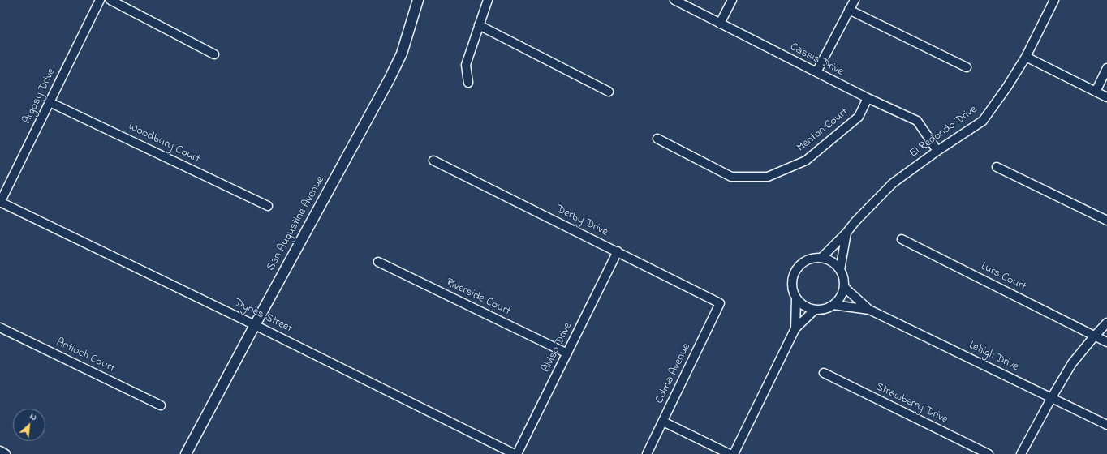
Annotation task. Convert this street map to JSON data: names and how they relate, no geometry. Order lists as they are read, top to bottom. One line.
{"streets":{"street":["Cassis Drive","Argosy Drive","Menton Court","El Redondo Drive","Woodbury Court","Derby Drive","San Augustine Avenue","Lurs Court","Riverside Court","Dynes Street","Alviso Drive","Antioch Court","Lehigh Drive","Colma Avenue","Strawberry Drive"]},"crossings":[["Cassis Drive","Menton Court"],["Cassis Drive","El Redondo Drive"],["Argosy Drive","Woodbury Court"],["Argosy Drive","Dynes Street"],["El Redondo Drive","Lehigh Drive"],["Derby Drive","Alviso Drive"],["Derby Drive","Colma Avenue"],["San Augustine Avenue","Dynes Street"],["Riverside Court","Alviso Drive"]],"north":"top right"}
